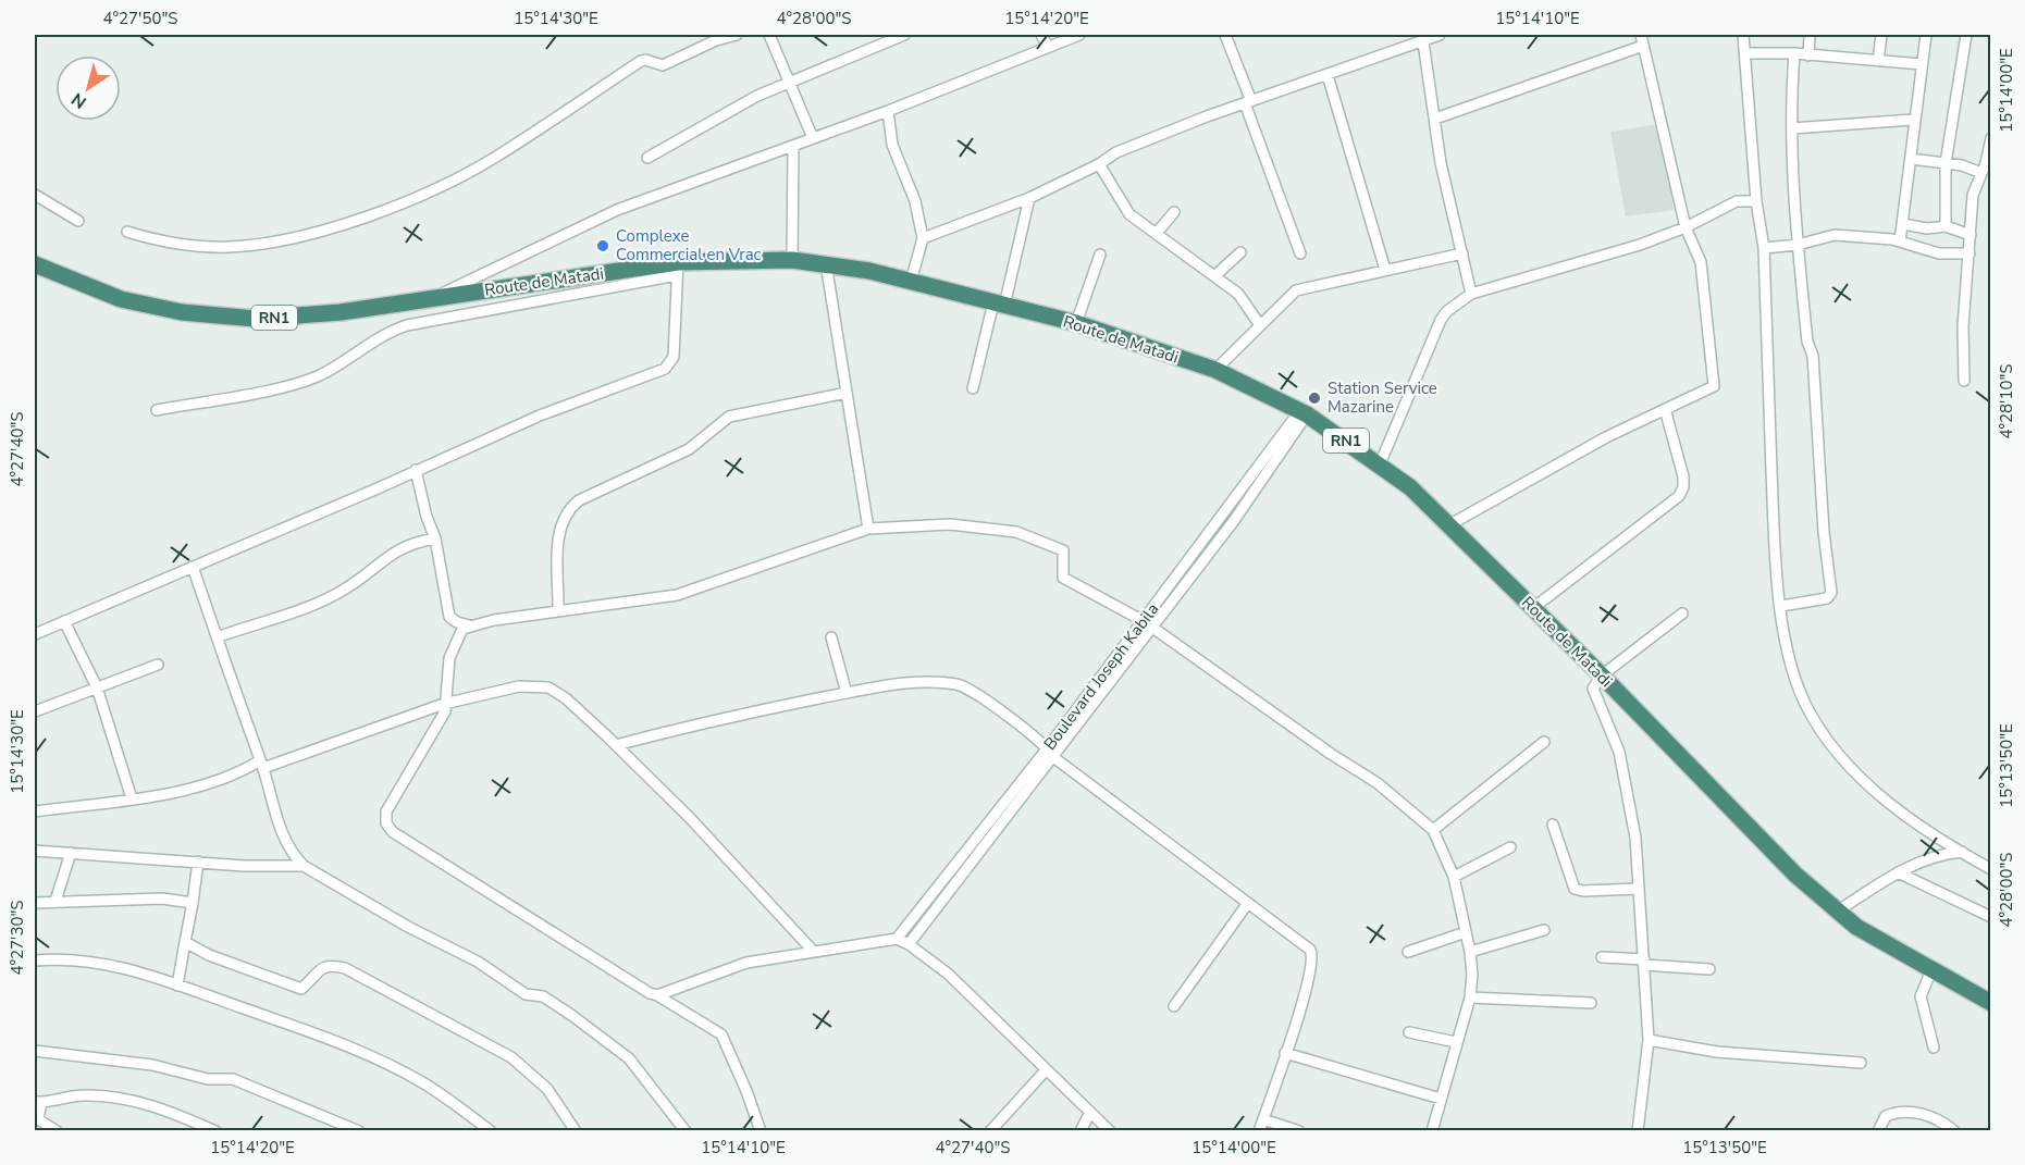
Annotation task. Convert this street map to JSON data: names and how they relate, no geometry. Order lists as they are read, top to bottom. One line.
{"streets":{"highway":["Route de Matadi","RN1"],"street":["Boulevard Joseph Kabila"]},"crossings":[["Route de Matadi","Boulevard Joseph Kabila"]],"places":["Complexe Commercial en Vrac","Station Service Mazarine"],"north":"bottom left","coordinates":["4°27'50\"S","15°14'30\"E","4°28'00\"S","15°14'20\"E","15°14'10\"E","15°14'00\"E","4°28'10\"S","4°27'40\"S","15°13'50\"E","4°27'30\"S"]}
